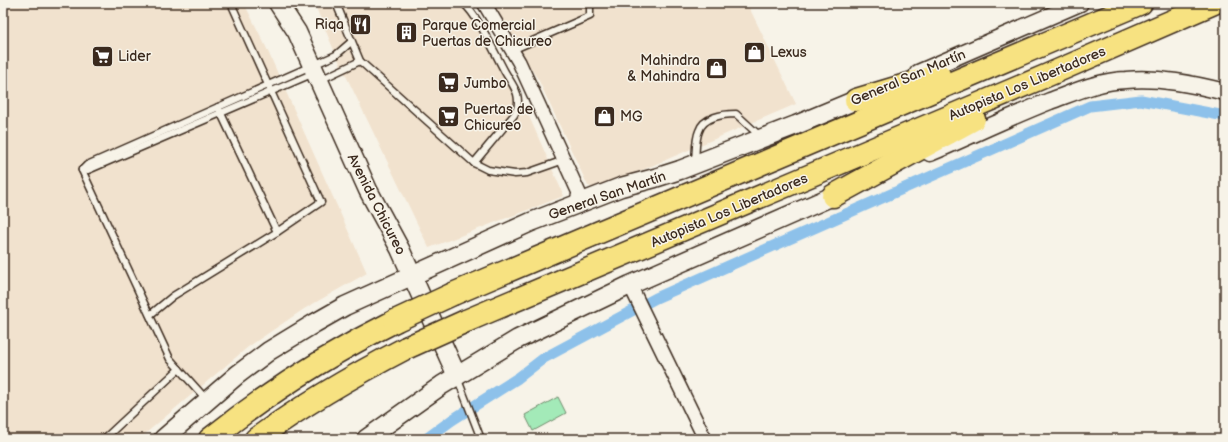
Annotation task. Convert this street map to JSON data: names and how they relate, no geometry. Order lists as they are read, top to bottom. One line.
{"streets":{"highway":["Autopista Los Libertadores"],"main road":["General San Martín","Avenida Chicureo"]},"crossings":[["General San Martín","Avenida Chicureo"]],"places":{"restaurant":["Riqa"],"building":["Parque Comercial Puertas de Chicureo"],"shop":["Lexus","Mahindra & Mahindra","MG"],"supermarket":["Lider","Jumbo","Puertas de Chicureo"]}}
